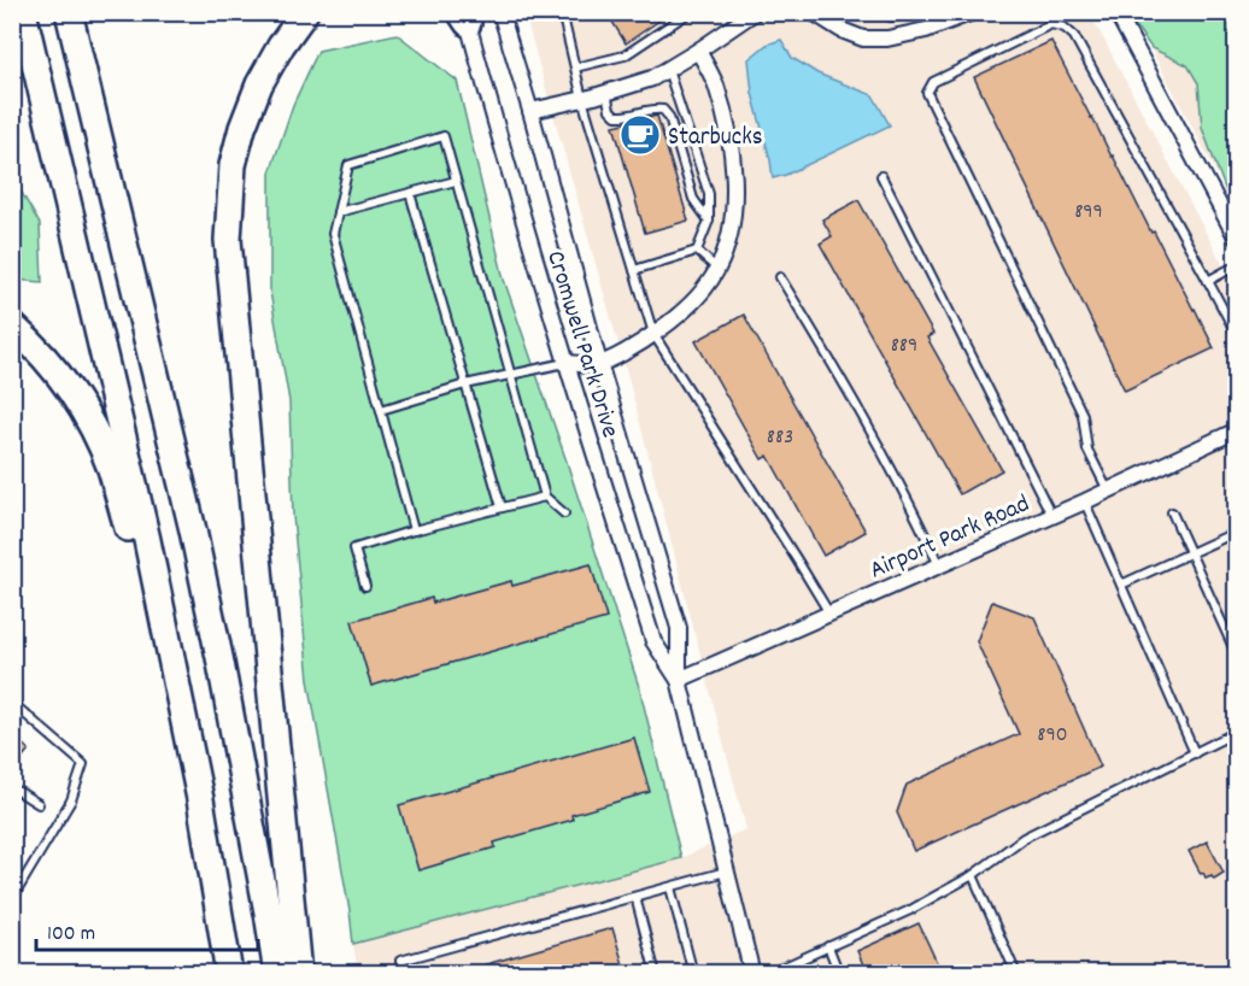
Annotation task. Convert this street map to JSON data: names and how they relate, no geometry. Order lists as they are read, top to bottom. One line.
{"streets":{"street":["Cromwell Park Drive","Airport Park Road"]},"crossings":[["Cromwell Park Drive","Airport Park Road"]],"places":{"cafe":["Starbucks"]},"house_numbers":["899","889","883","890"],"scale_bar":"100 m"}
